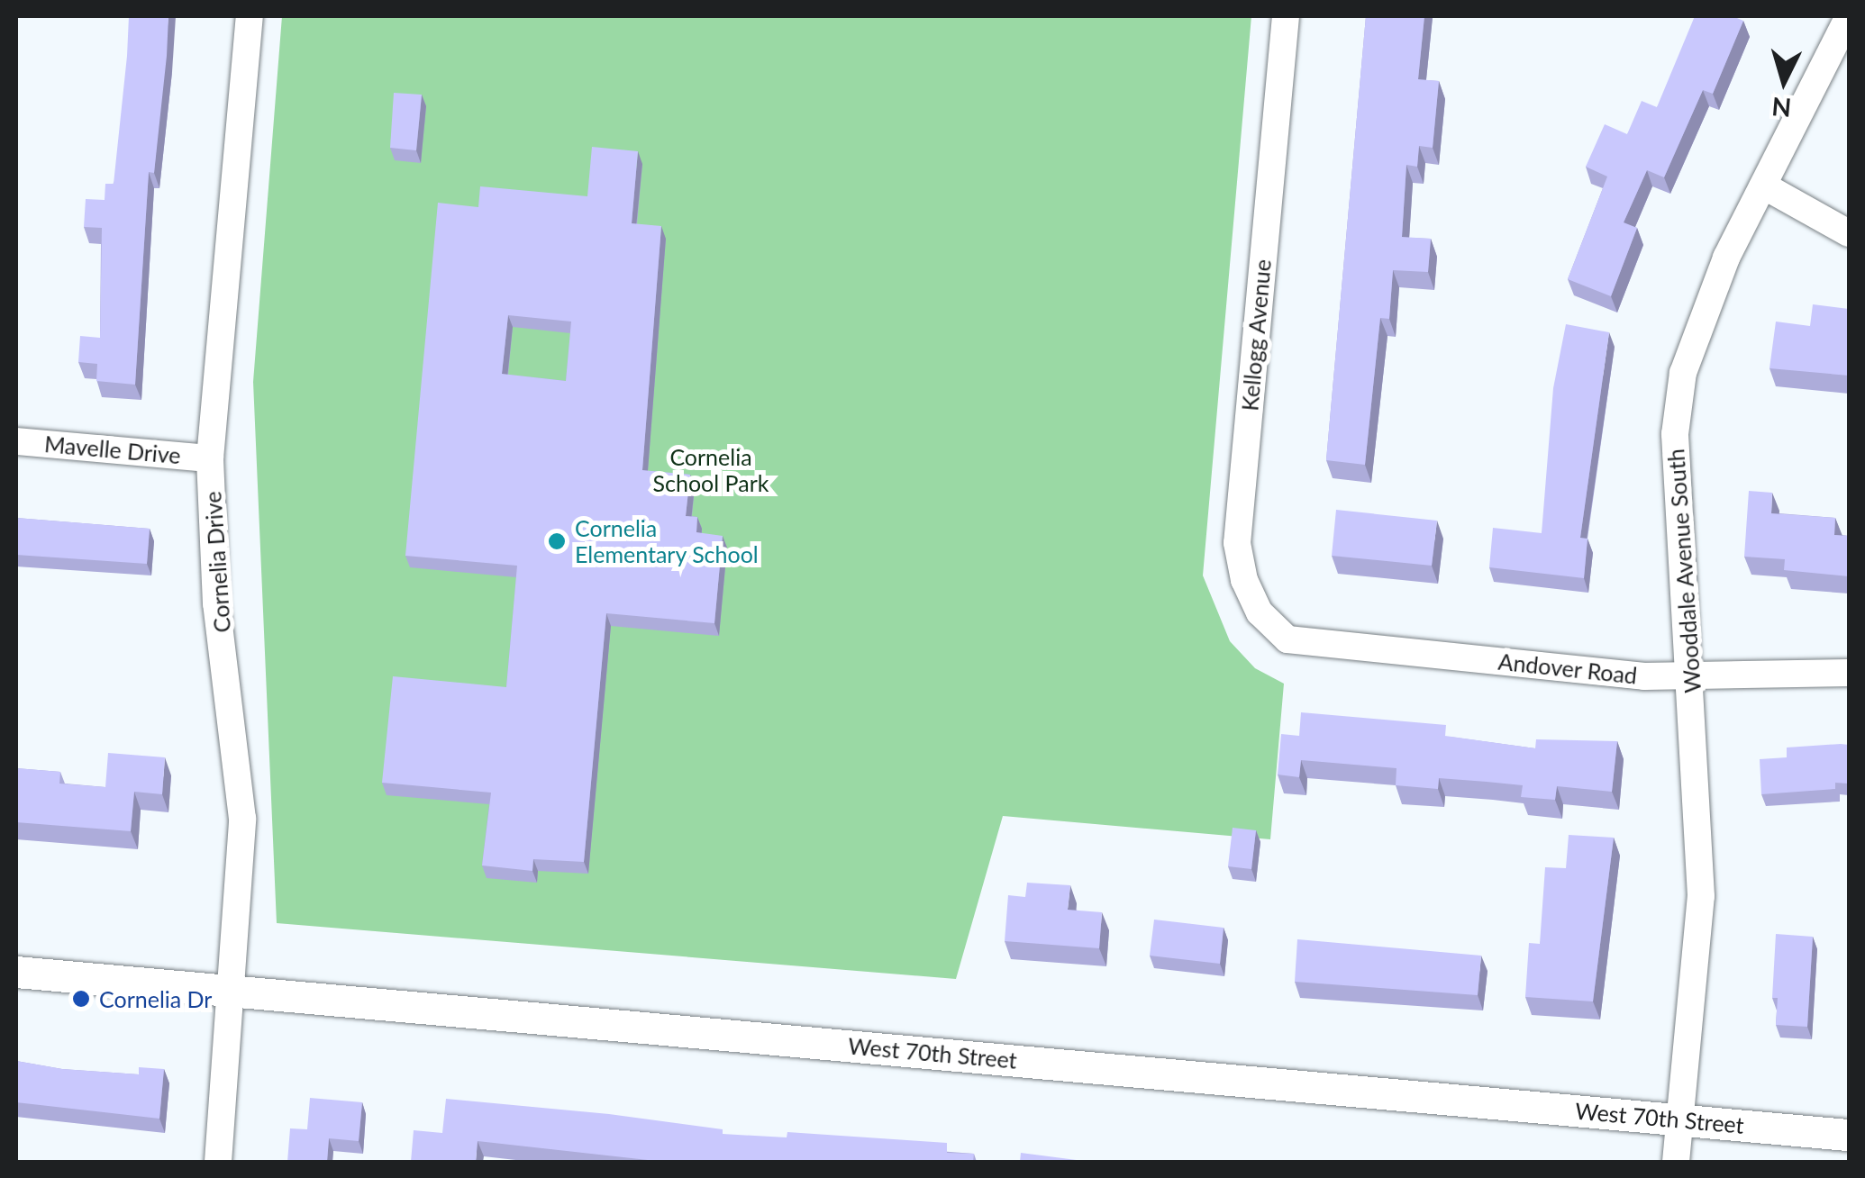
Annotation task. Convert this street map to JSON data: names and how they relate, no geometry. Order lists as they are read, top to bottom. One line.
{"streets":{"street":["Kellogg Avenue","Mavelle Drive","Cornelia Drive","Wooddale Avenue South","Andover Road","West 70th Street"]},"crossings":[["Kellogg Avenue","Andover Road"],["Mavelle Drive","Cornelia Drive"],["Cornelia Drive","West 70th Street"],["Wooddale Avenue South","Andover Road"],["Wooddale Avenue South","West 70th Street"]],"parks":["Cornelia School Park"],"places":["Cornelia Elementary School","Cornelia Dr"],"north":"bottom"}
